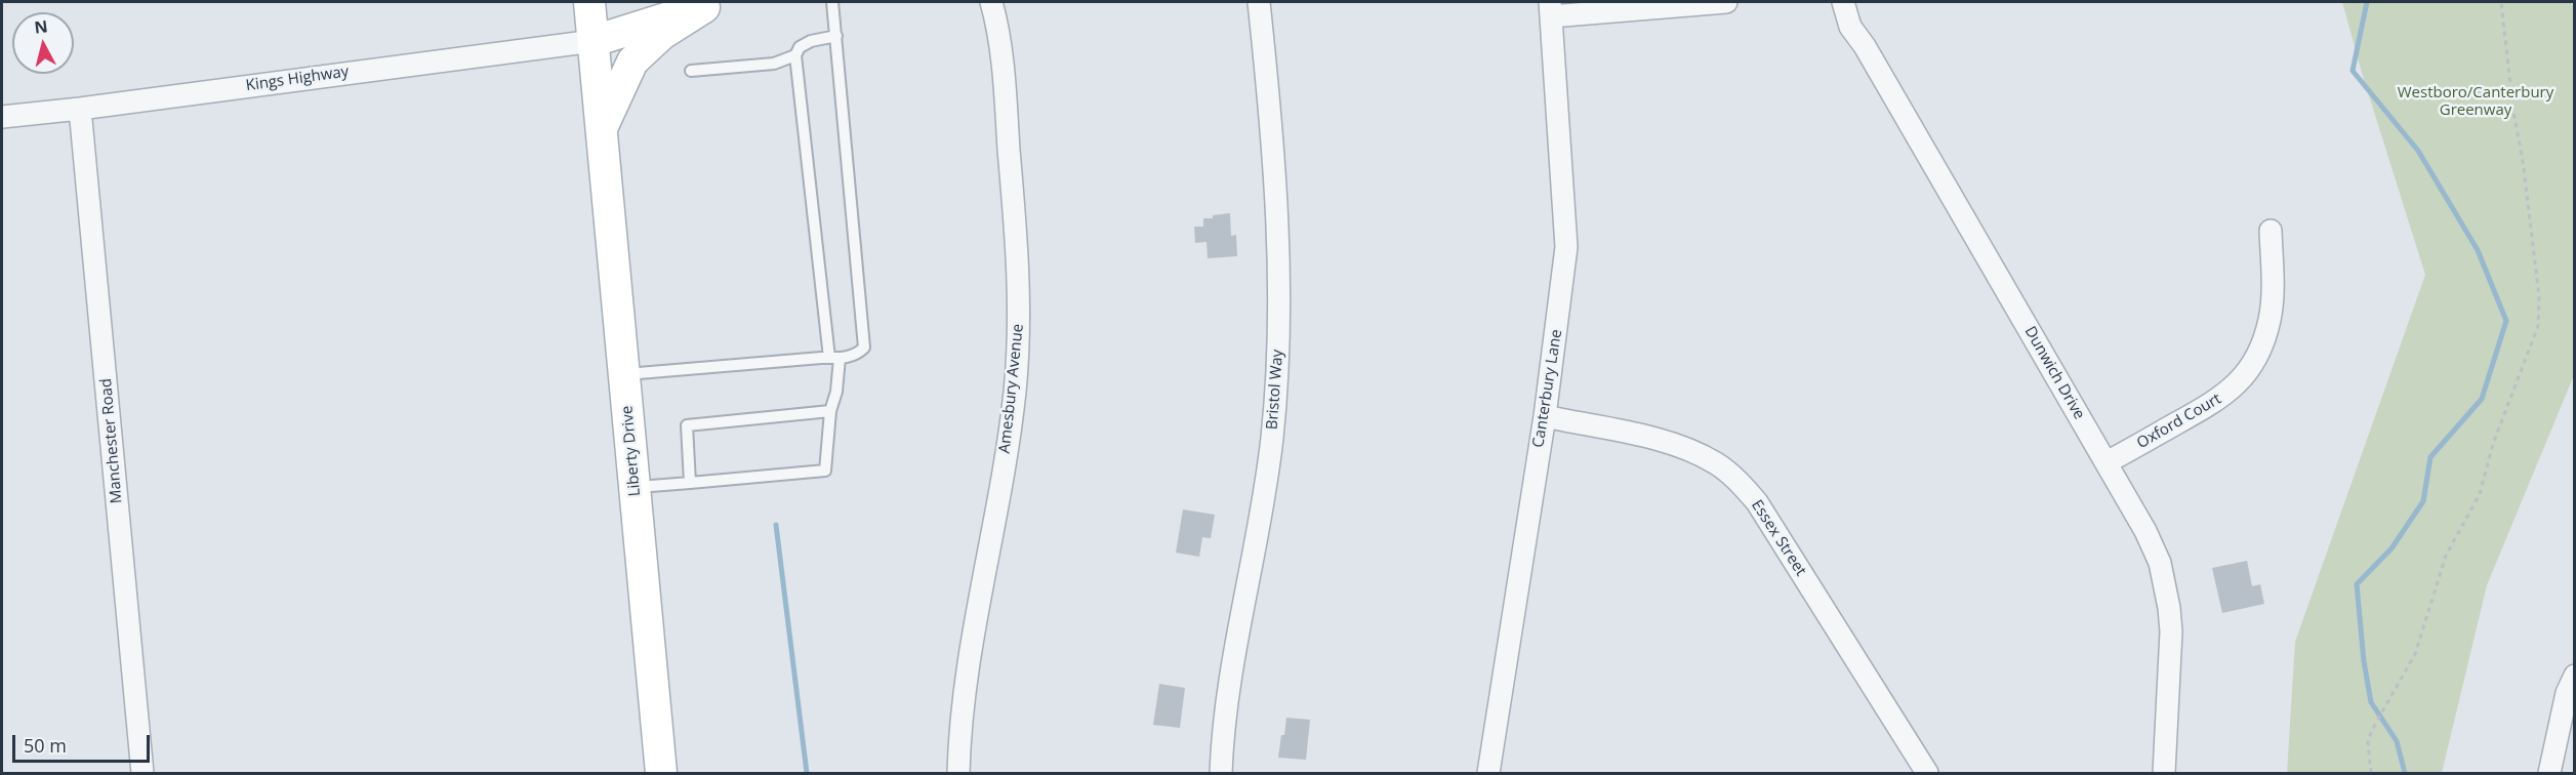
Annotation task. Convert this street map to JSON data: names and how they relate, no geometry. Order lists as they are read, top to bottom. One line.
{"streets":{"main road":["Liberty Drive"],"street":["Kings Highway","Dunwich Drive","Amesbury Avenue","Canterbury Lane","Bristol Way","Oxford Court","Manchester Road","Essex Street"]},"crossings":[["Kings Highway","Manchester Road"],["Kings Highway","Liberty Drive"],["Dunwich Drive","Oxford Court"],["Canterbury Lane","Essex Street"]],"parks":["Westboro/Canterbury Greenway"],"scale_bar":"50 m","north":"top"}
